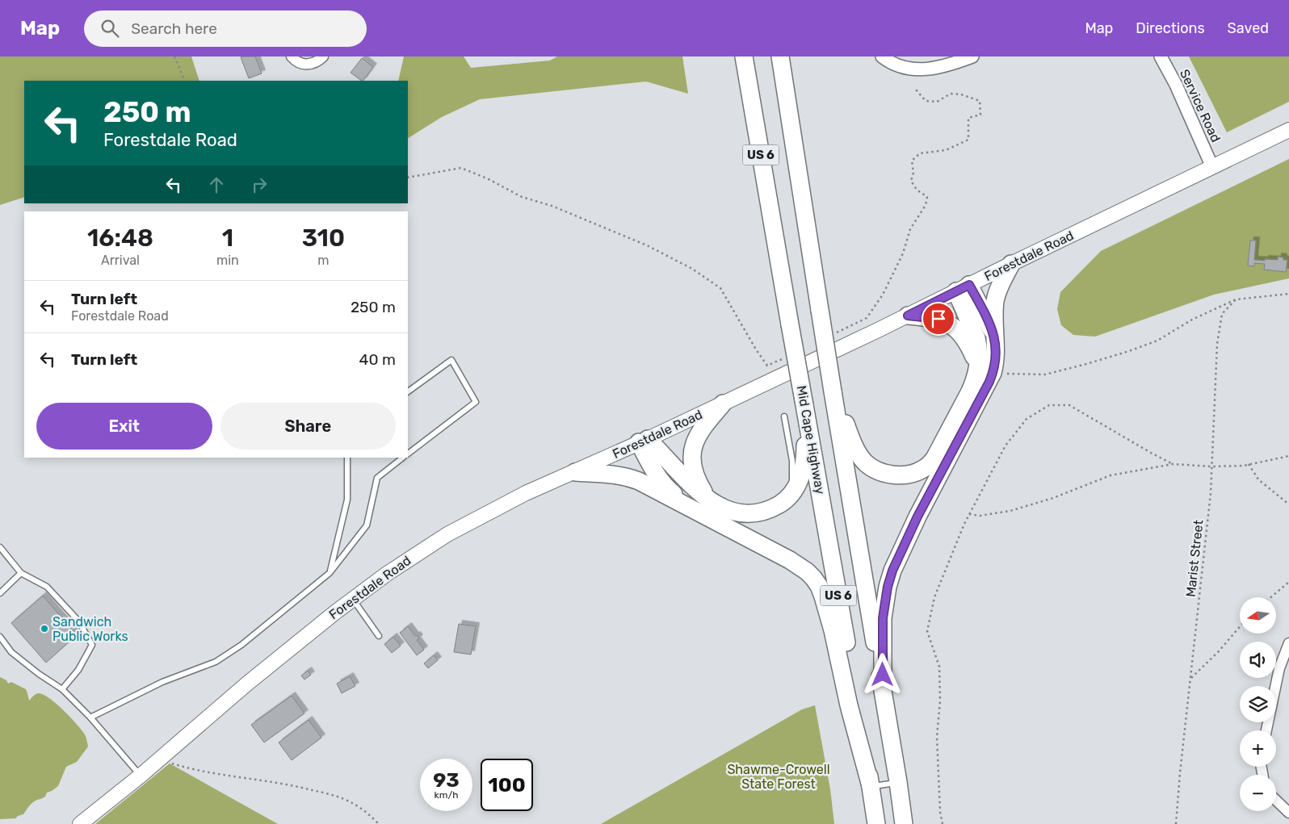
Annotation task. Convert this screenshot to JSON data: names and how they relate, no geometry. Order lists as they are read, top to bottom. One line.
{"streets":{"highway":["US 6","Mid Cape Highway"],"main road":["Forestdale Road"],"street":["Service Road"],"path":["Marist Street"]},"crossings":[["Service Road","Forestdale Road"]],"parks":["Shawme-Crowell State Forest"],"places":["Sandwich Public Works"],"north":"left","page":{"header":"Map","search":"Search here","nav":["Map","Directions","Saved"],"turn":["250 m","Forestdale Road"],"eta":["16:48","Arrival","1","min","310","m"],"list":[{"name":"Turn left","note":"Forestdale Road","value":"250 m"},{"name":"Turn left","value":"40 m"}],"buttons":["Exit","Share"],"map_buttons":["+","−"],"speed":"93 km/h","limit":"100"}}
